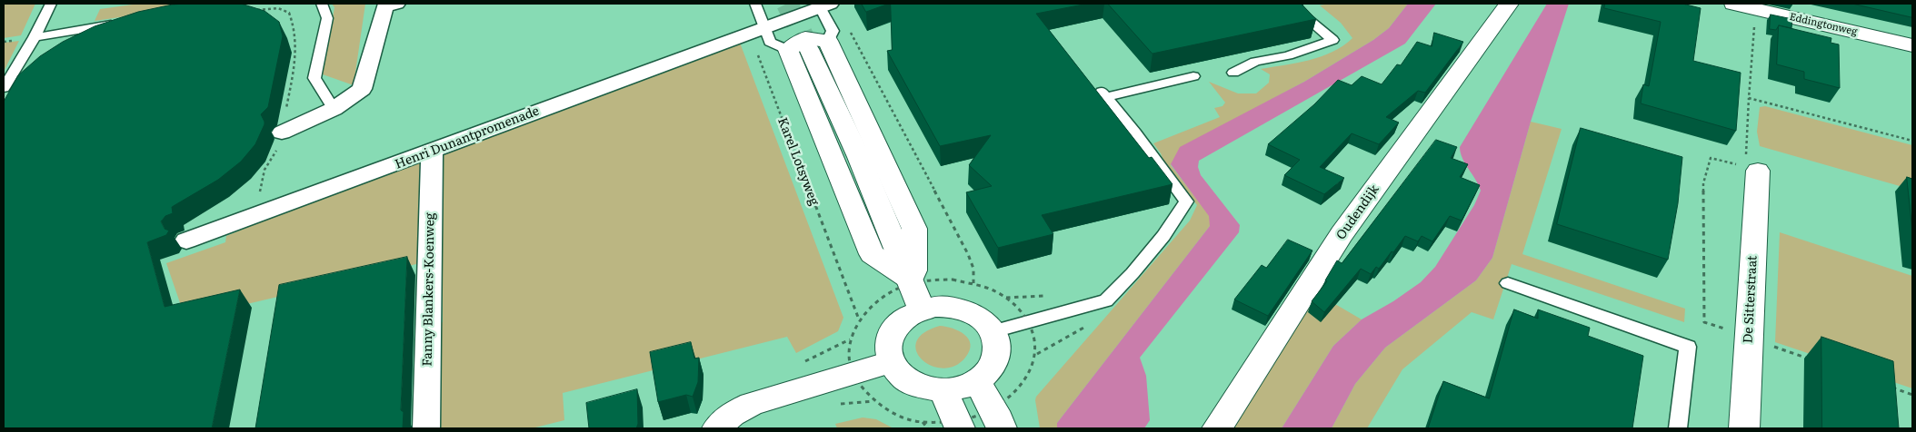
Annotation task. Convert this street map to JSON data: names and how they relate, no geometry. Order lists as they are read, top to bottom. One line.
{"streets":{"street":["Eddingtonweg","Henri Dunantpromenade","Oudendijk","Fanny Blankers-Koenweg","De Sitterstraat"],"path":["Karel Lotsyweg"]},"crossings":[["Henri Dunantpromenade","Karel Lotsyweg"],["Henri Dunantpromenade","Fanny Blankers-Koenweg"]]}
